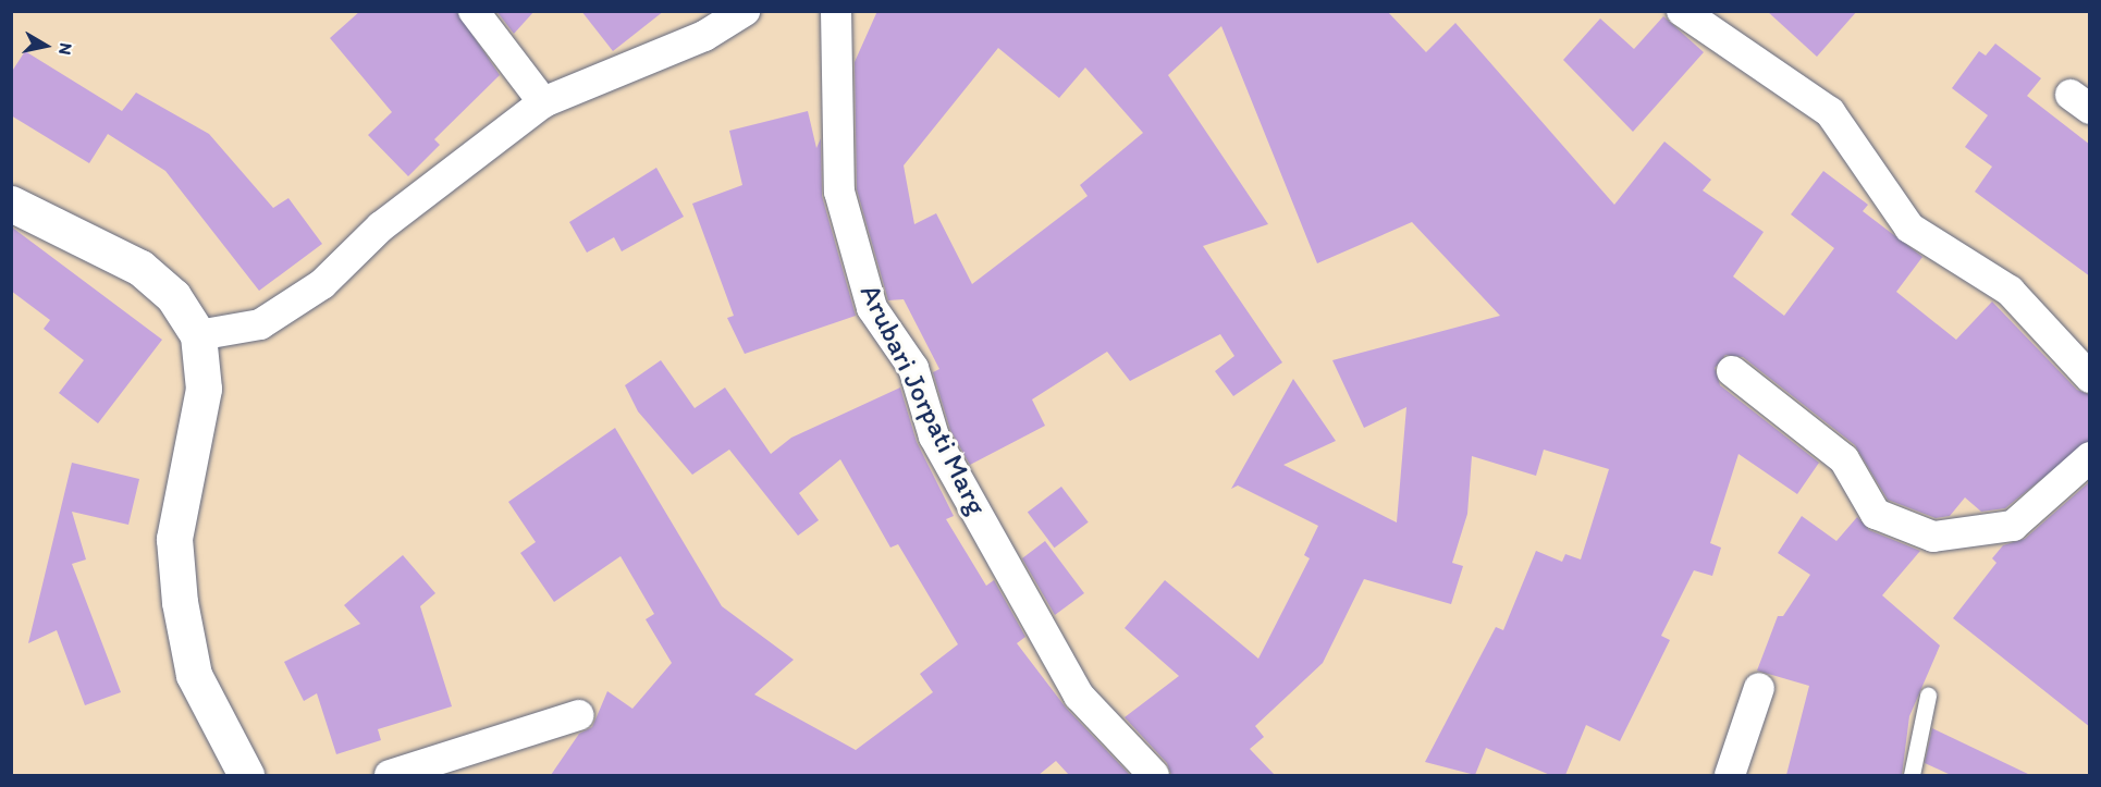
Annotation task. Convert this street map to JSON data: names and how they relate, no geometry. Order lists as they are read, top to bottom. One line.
{"streets":{"street":["Arubari Jorpati Marg"]},"north":"right"}
